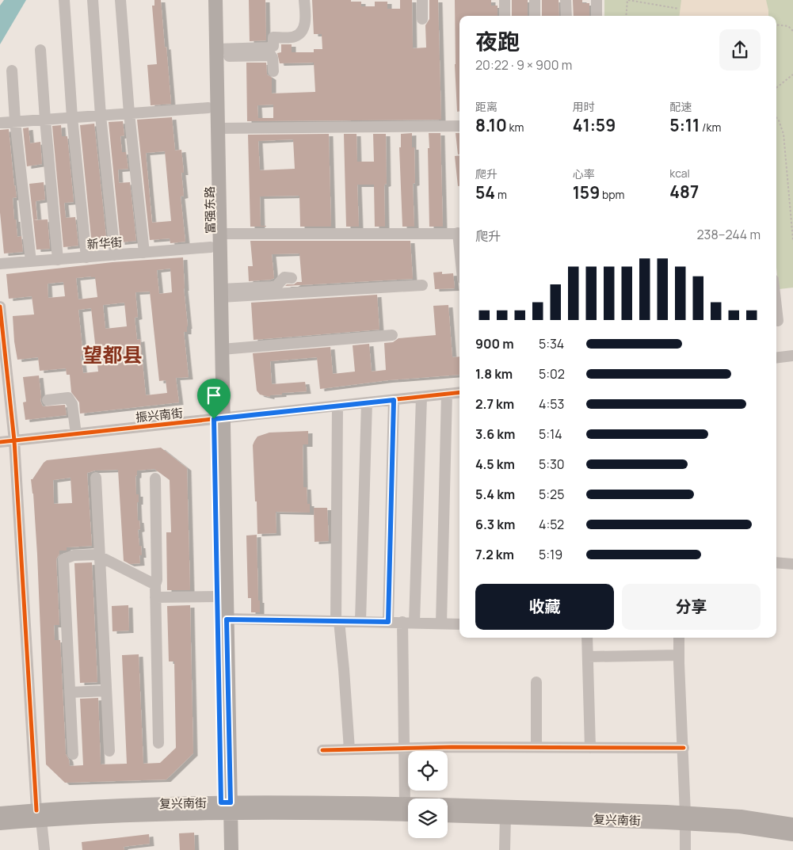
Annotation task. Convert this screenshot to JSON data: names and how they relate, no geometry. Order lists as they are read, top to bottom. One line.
{"streets":{"main road":["富强东路","复兴南街"],"street":["新华街","振兴南街"]},"crossings":[["富强东路","新华街"],["富强东路","振兴南街"]],"districts":["望都县"],"page":{"heading":["夜跑","20:22 · 9 × 900 m"],"stats":[["距离","8.10 km"],["用时","41:59"],["配速","5:11 /km"],["爬升","54 m"],["心率","159 bpm"],["kcal","487"]],"chart":["爬升","238–244 m"],"list":[{"name":"900 m","note":"5:34"},{"name":"1.8 km","note":"5:02"},{"name":"2.7 km","note":"4:53"},{"name":"3.6 km","note":"5:14"},{"name":"4.5 km","note":"5:30"},{"name":"5.4 km","note":"5:25"},{"name":"6.3 km","note":"4:52"},{"name":"7.2 km","note":"5:19"}],"buttons":["收藏","分享"]}}
